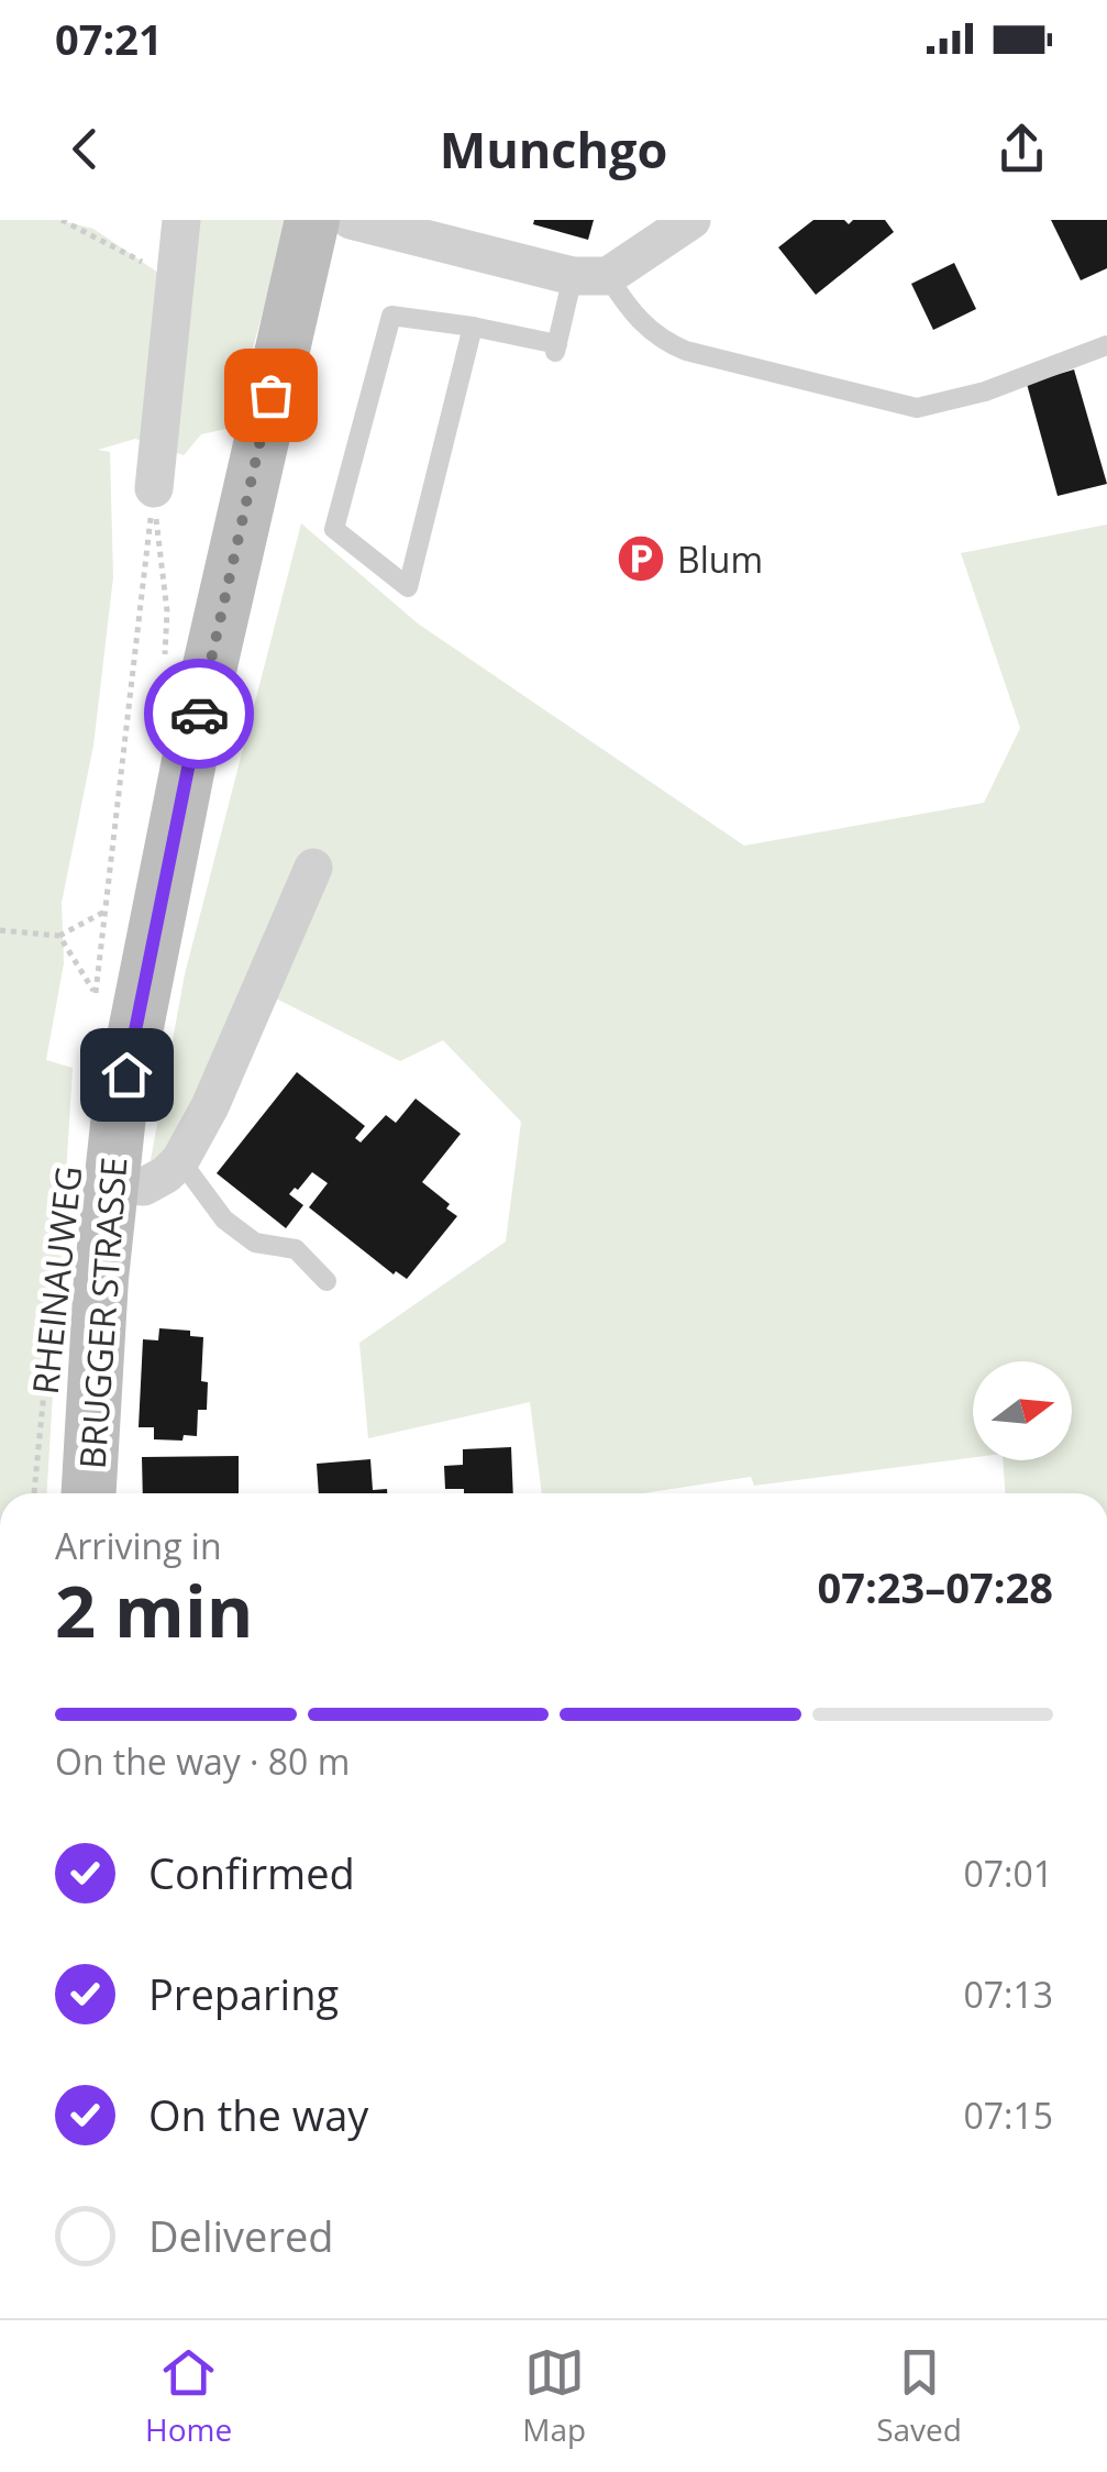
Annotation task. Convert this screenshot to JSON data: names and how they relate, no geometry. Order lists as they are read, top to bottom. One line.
{"streets":{"main road":["BRUGGER STRASSE"],"path":["RHEINAUWEG"]},"crossings":[["RHEINAUWEG","BRUGGER STRASSE"]],"places":{"parking":["Blum"]},"north":"right","page":{"status":"07:21","header":"Munchgo","heading":["2 min","Arriving in","07:23–07:28"],"bar":"On the way · 80 m","list":[["Confirmed","07:01"],["Preparing","07:13"],["On the way","07:15"],"Delivered"],"tabs":["Home","Map","Saved"]}}
